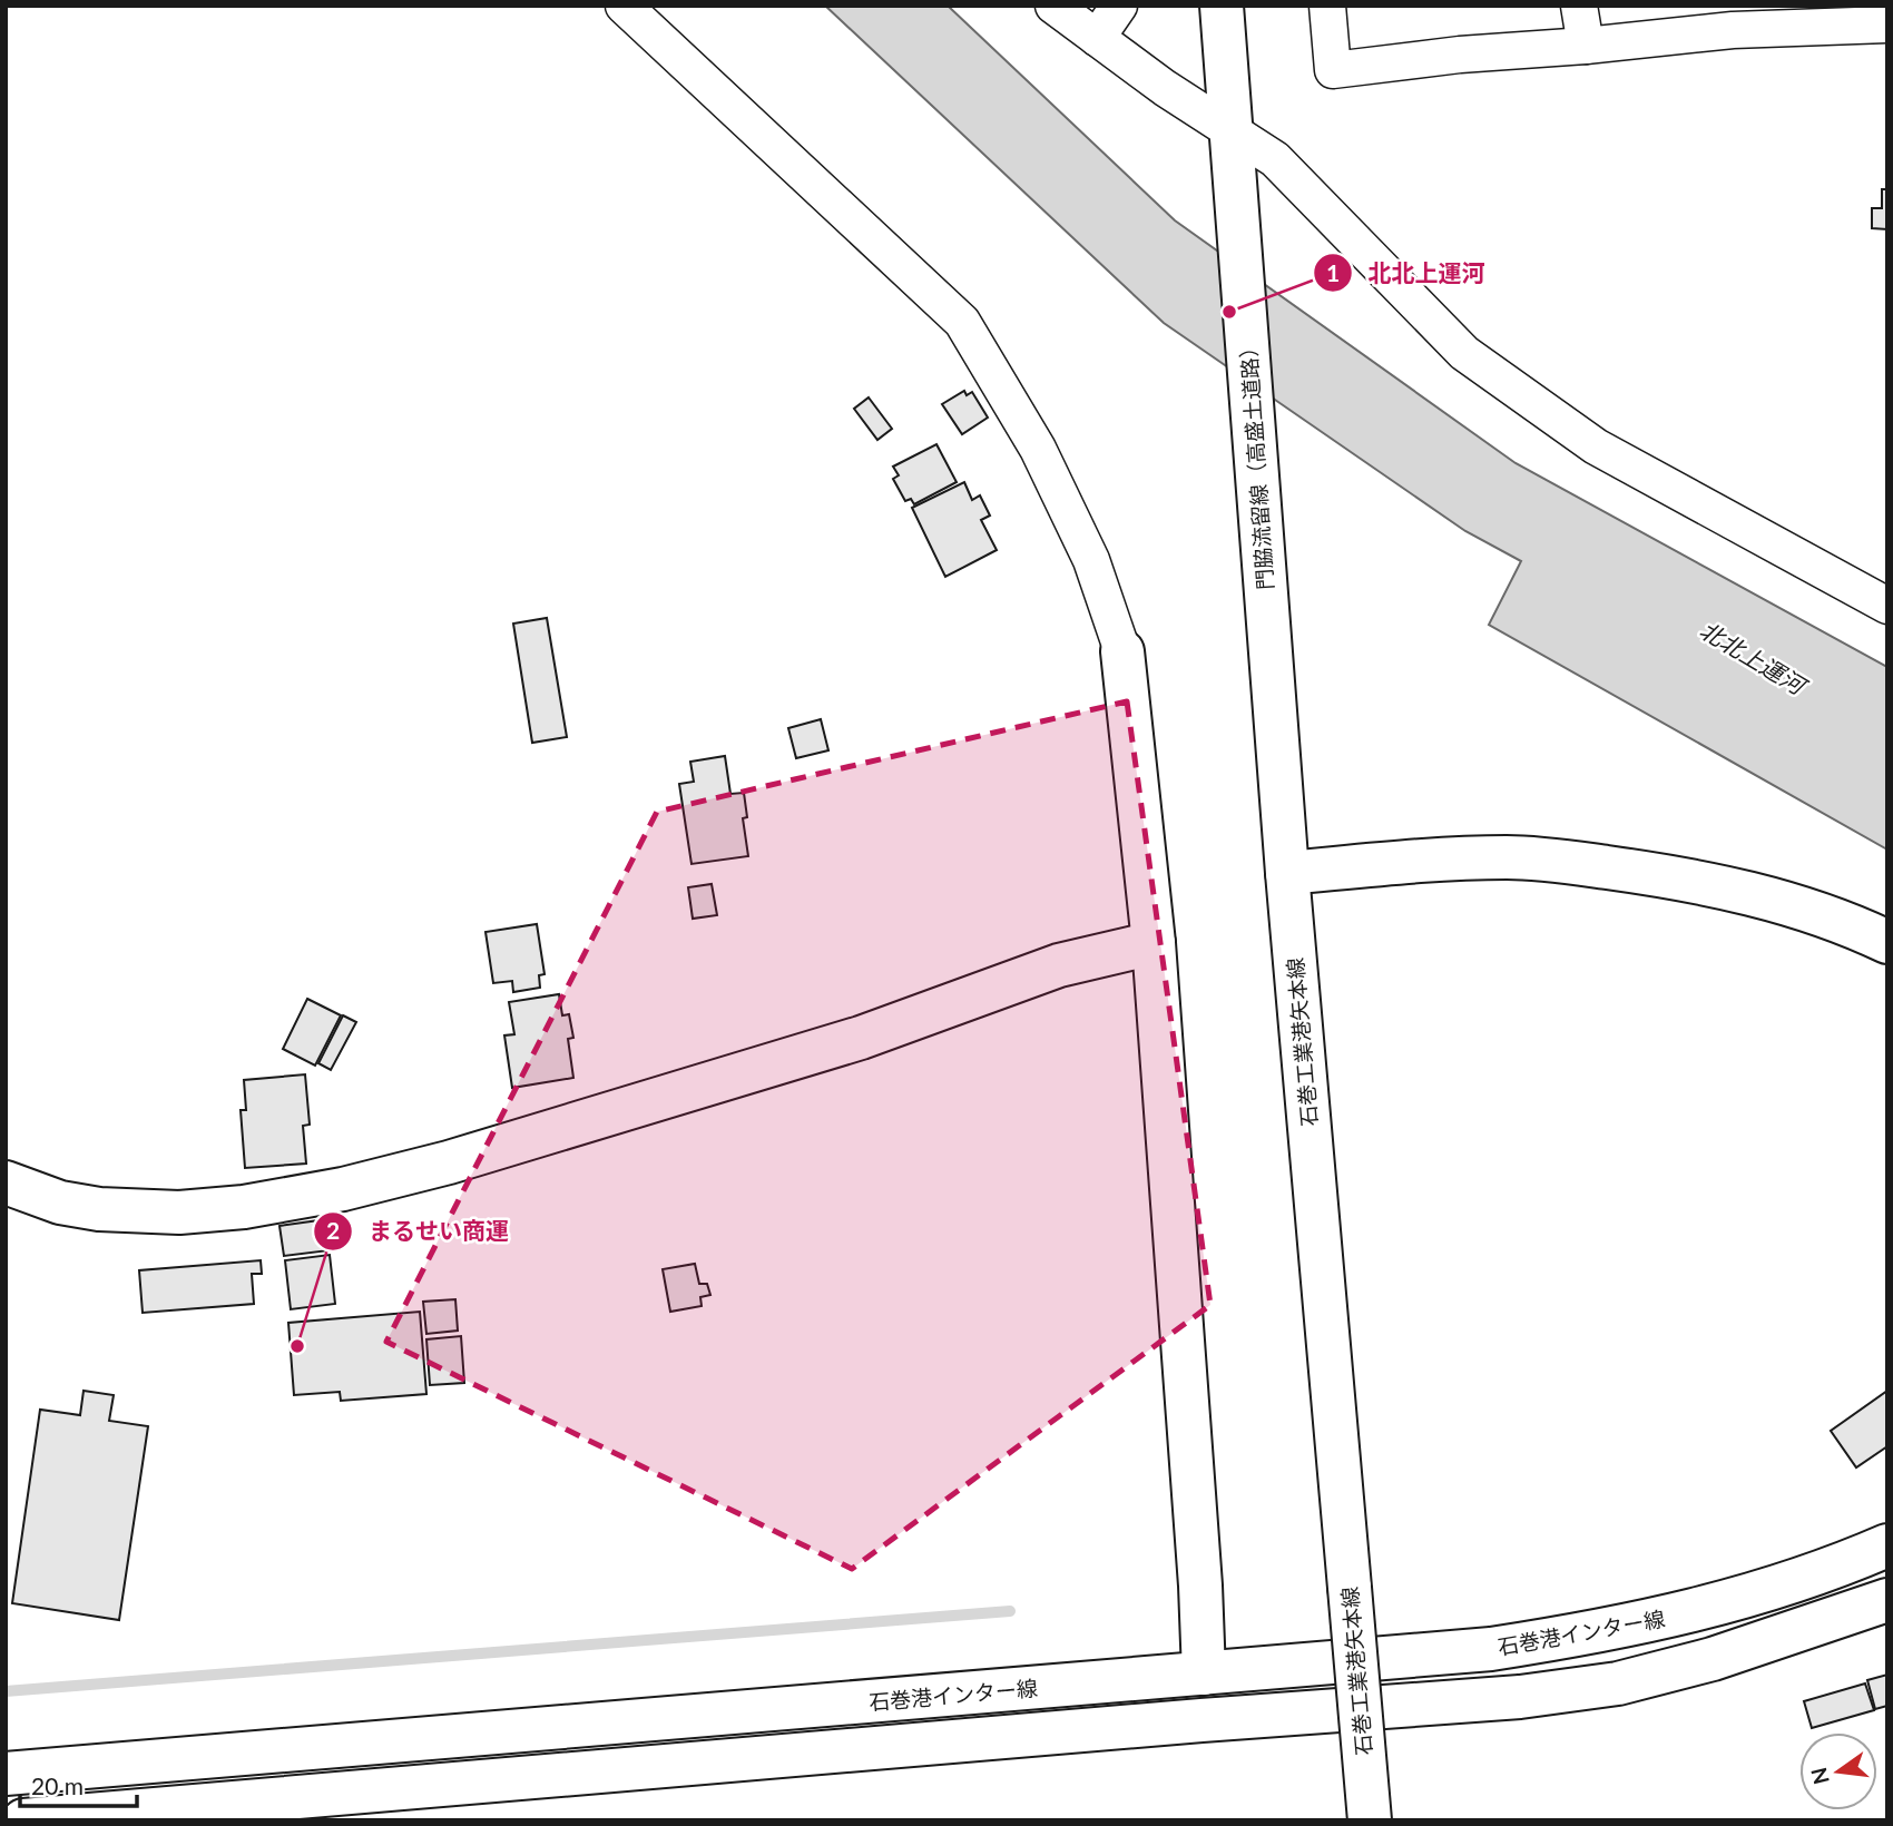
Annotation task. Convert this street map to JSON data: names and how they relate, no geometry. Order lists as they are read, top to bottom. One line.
{"streets":{"main road":["門脇流留線（高盛土道路）","石巻工業港矢本線","石巻港インター線"]},"crossings":[["門脇流留線（高盛土道路）","石巻工業港矢本線"]],"water":["北北上運河"],"places":["北北上運河","まるせい商運"],"scale_bar":"20 m","north":"left"}
